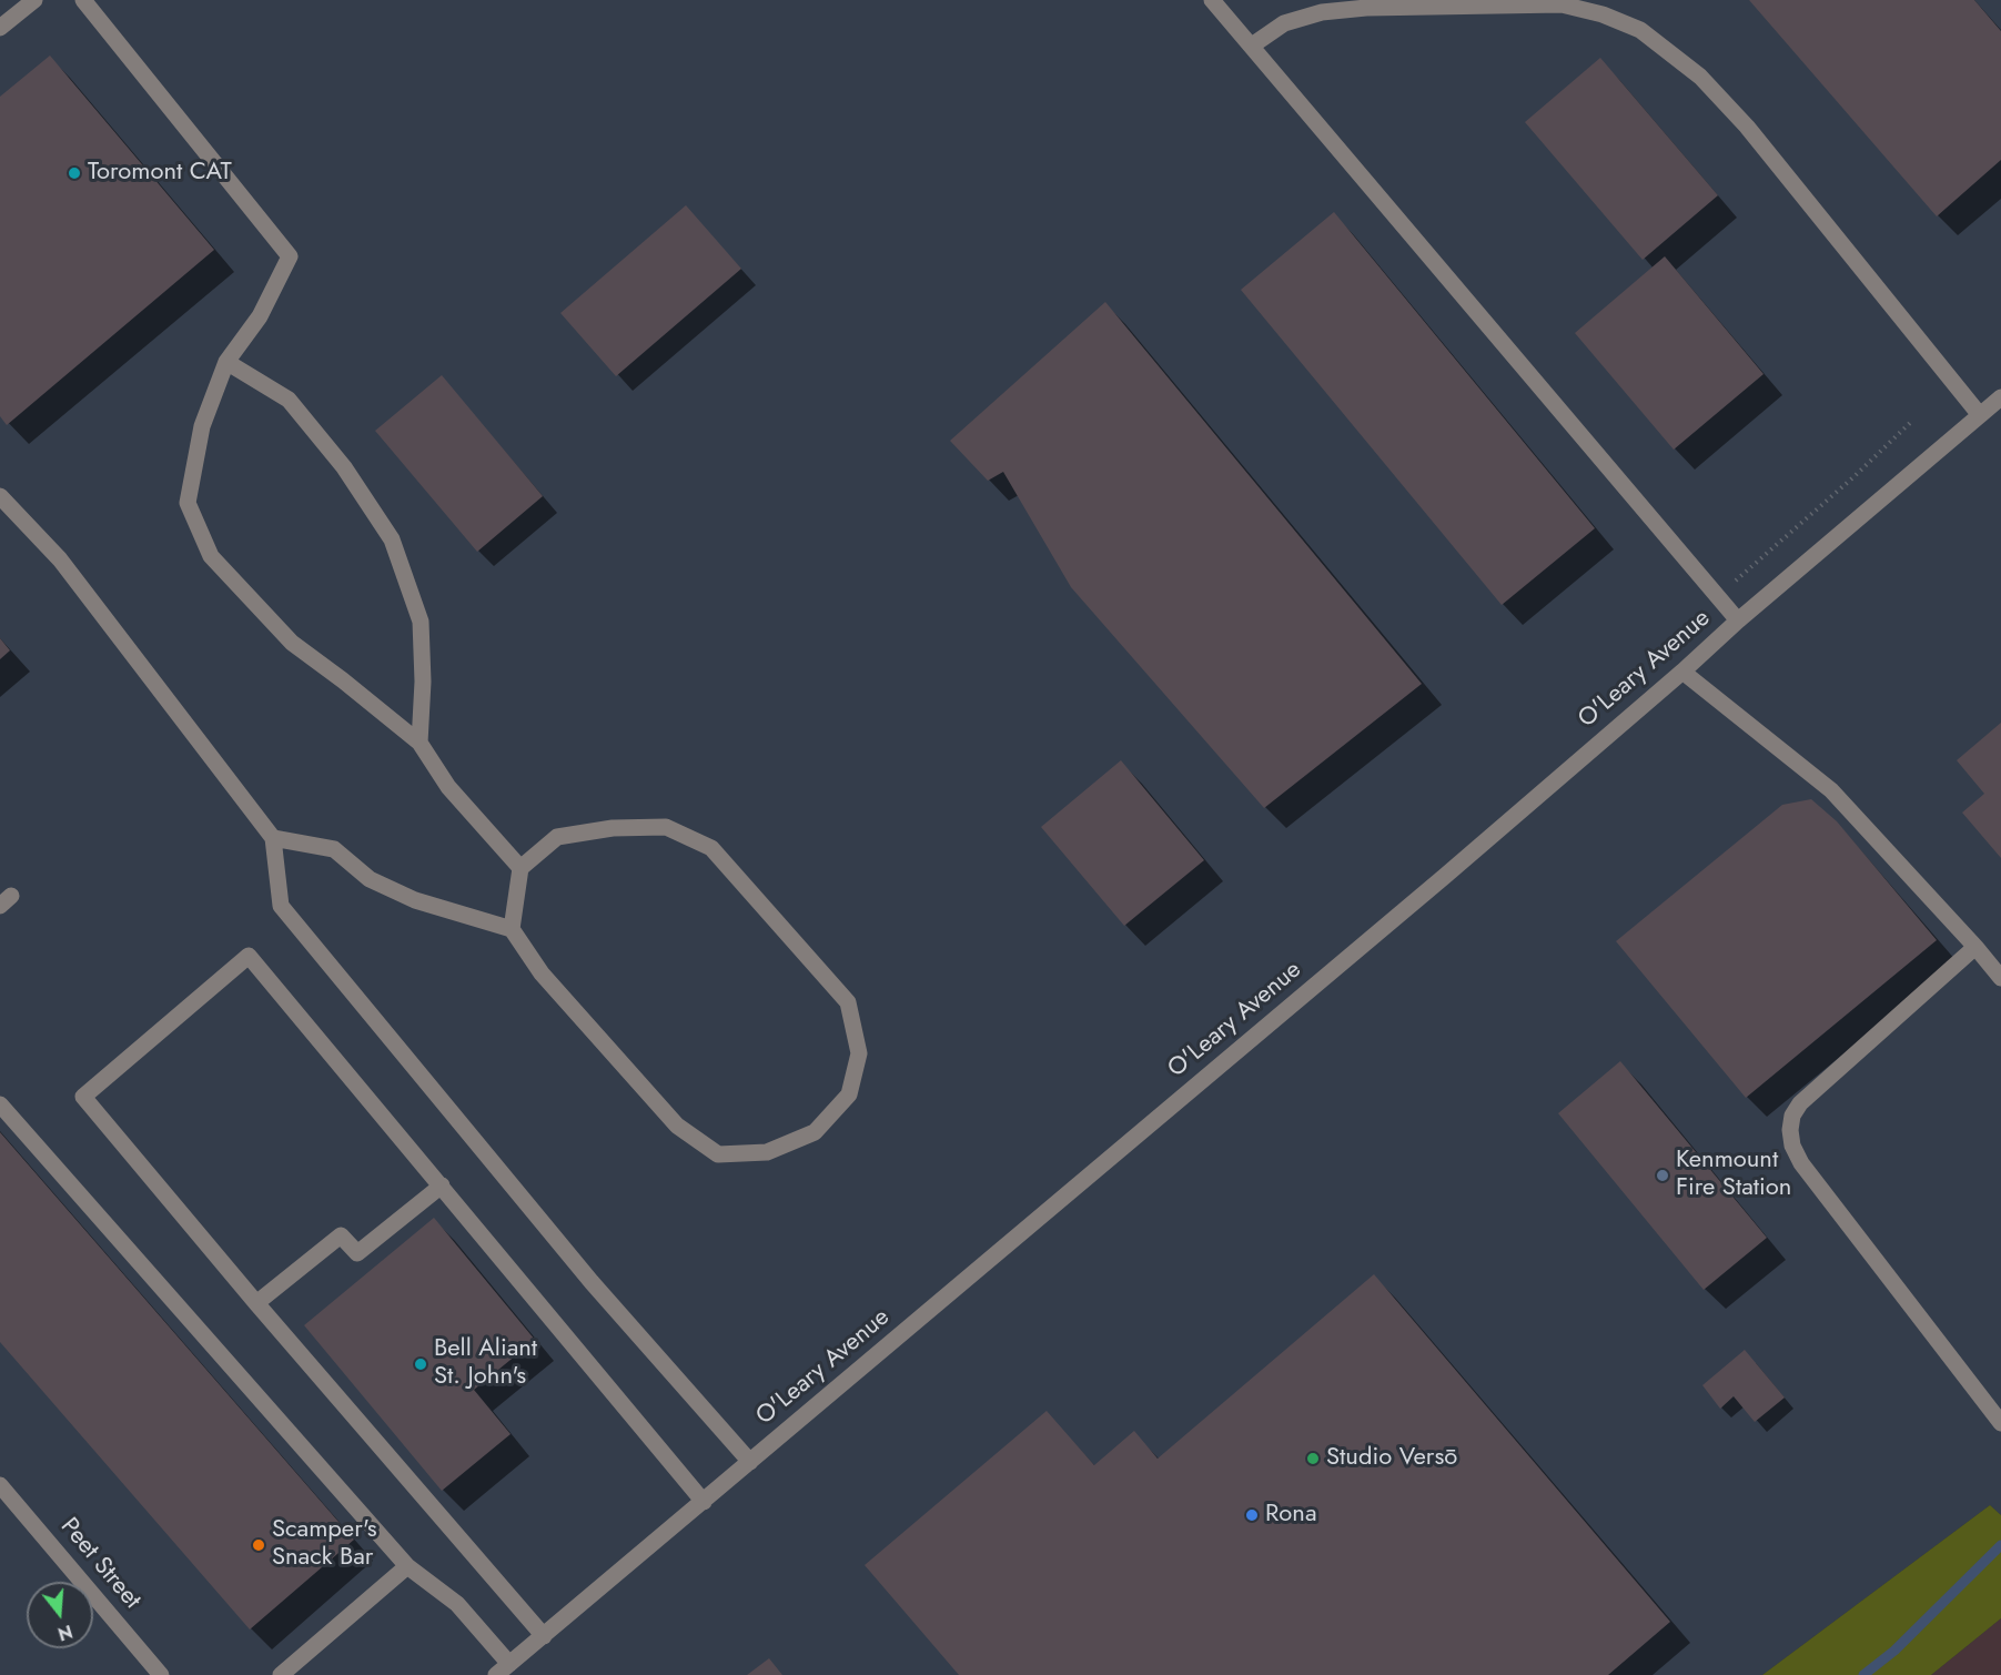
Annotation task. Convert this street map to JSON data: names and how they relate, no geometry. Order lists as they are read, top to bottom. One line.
{"streets":{"street":["O'Leary Avenue","Peet Street"]},"places":["Toromont CAT","Kenmount Fire Station","Bell Aliant St. John's","Studio Versō","Rona","Scamper's Snack Bar"],"north":"bottom"}
